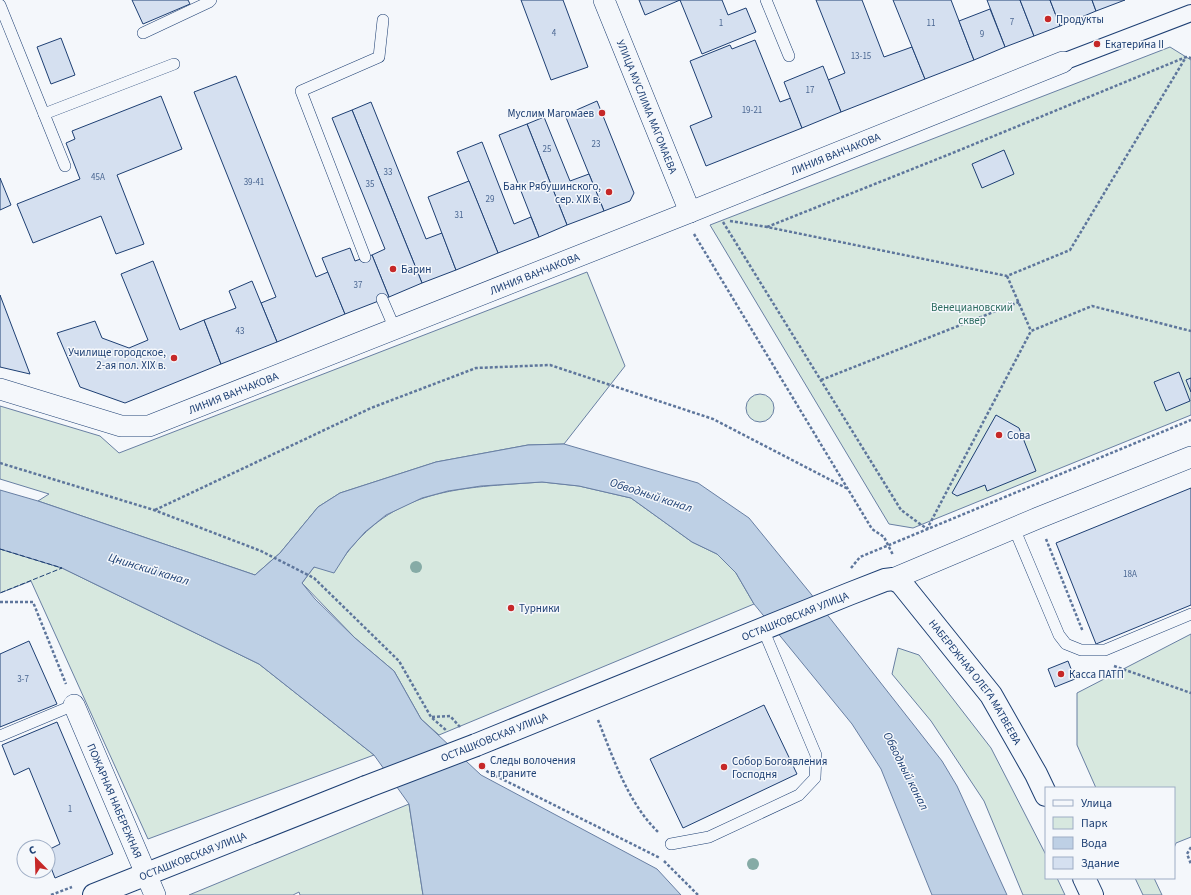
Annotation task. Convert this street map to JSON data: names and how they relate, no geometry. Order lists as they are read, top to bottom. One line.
{"streets":{"street":["УЛИЦА МУСЛИМА МАГОМАЕВА","ЛИНИЯ ВАНЧАКОВА","ОСТАШКОВСКАЯ УЛИЦА","НАБЕРЕЖНАЯ ОЛЕГА МАТВЕЕВА","ПОЖАРНАЯ НАБЕРЕЖНАЯ"]},"crossings":[["УЛИЦА МУСЛИМА МАГОМАЕВА","ЛИНИЯ ВАНЧАКОВА"],["ОСТАШКОВСКАЯ УЛИЦА","НАБЕРЕЖНАЯ ОЛЕГА МАТВЕЕВА"],["ОСТАШКОВСКАЯ УЛИЦА","ПОЖАРНАЯ НАБЕРЕЖНАЯ"]],"water":["Обводный канал","Цнинский канал"],"parks":["Венециановский сквер"],"places":["Продукты","Екатерина II","Муслим Магомаев","Банк Рябушинского, сер. XIX в.","Барин","Училище городское, 2-ая пол. XIX в.","Сова","Турники","Касса ПАТП","Следы волочения в граните","Собор Богоявления Господня"],"house_numbers":["7","1","11","4","9","13-15","17","19-21","23","25","33","45А","39-41","35","29","31","37","43","18А","3-7","1"],"legend":["Улица","Парк","Вода","Здание"],"north":"top left"}
